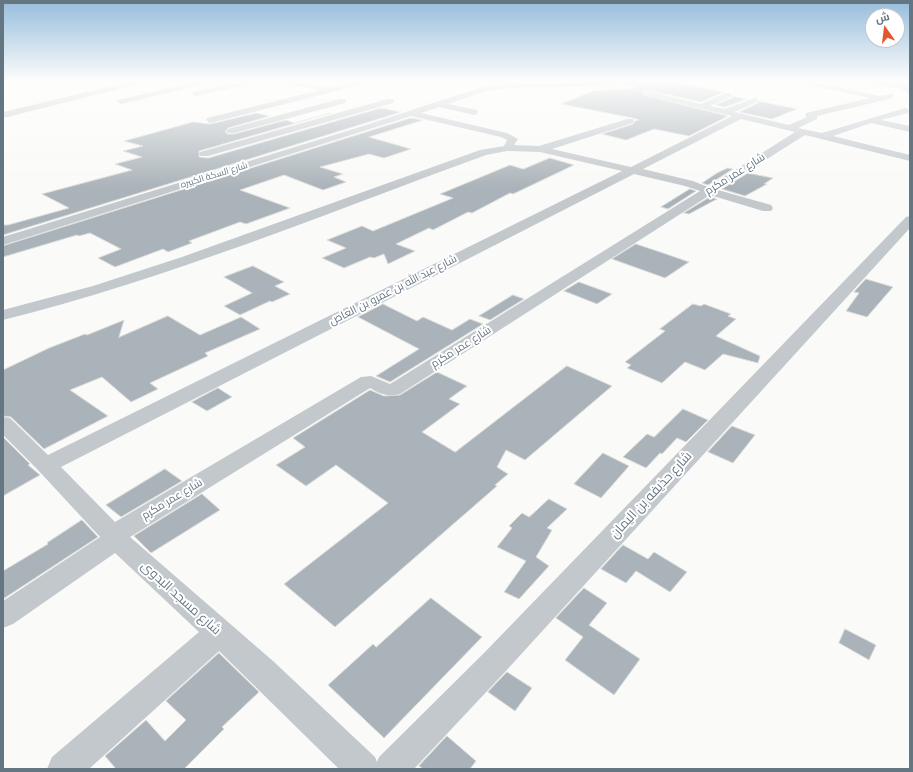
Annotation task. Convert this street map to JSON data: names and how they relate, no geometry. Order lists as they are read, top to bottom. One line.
{"streets":{"street":["شارع عمر مكرم","شارع السكة الكبيره","شارع عبد الله بن عمرو بن العاص","شارع حذيفه بن اليمان","شارع مسجد البدوى"]},"crossings":[["شارع عمر مكرم","شارع مسجد البدوى"],["شارع عبد الله بن عمرو بن العاص","شارع مسجد البدوى"]],"north":"top"}
